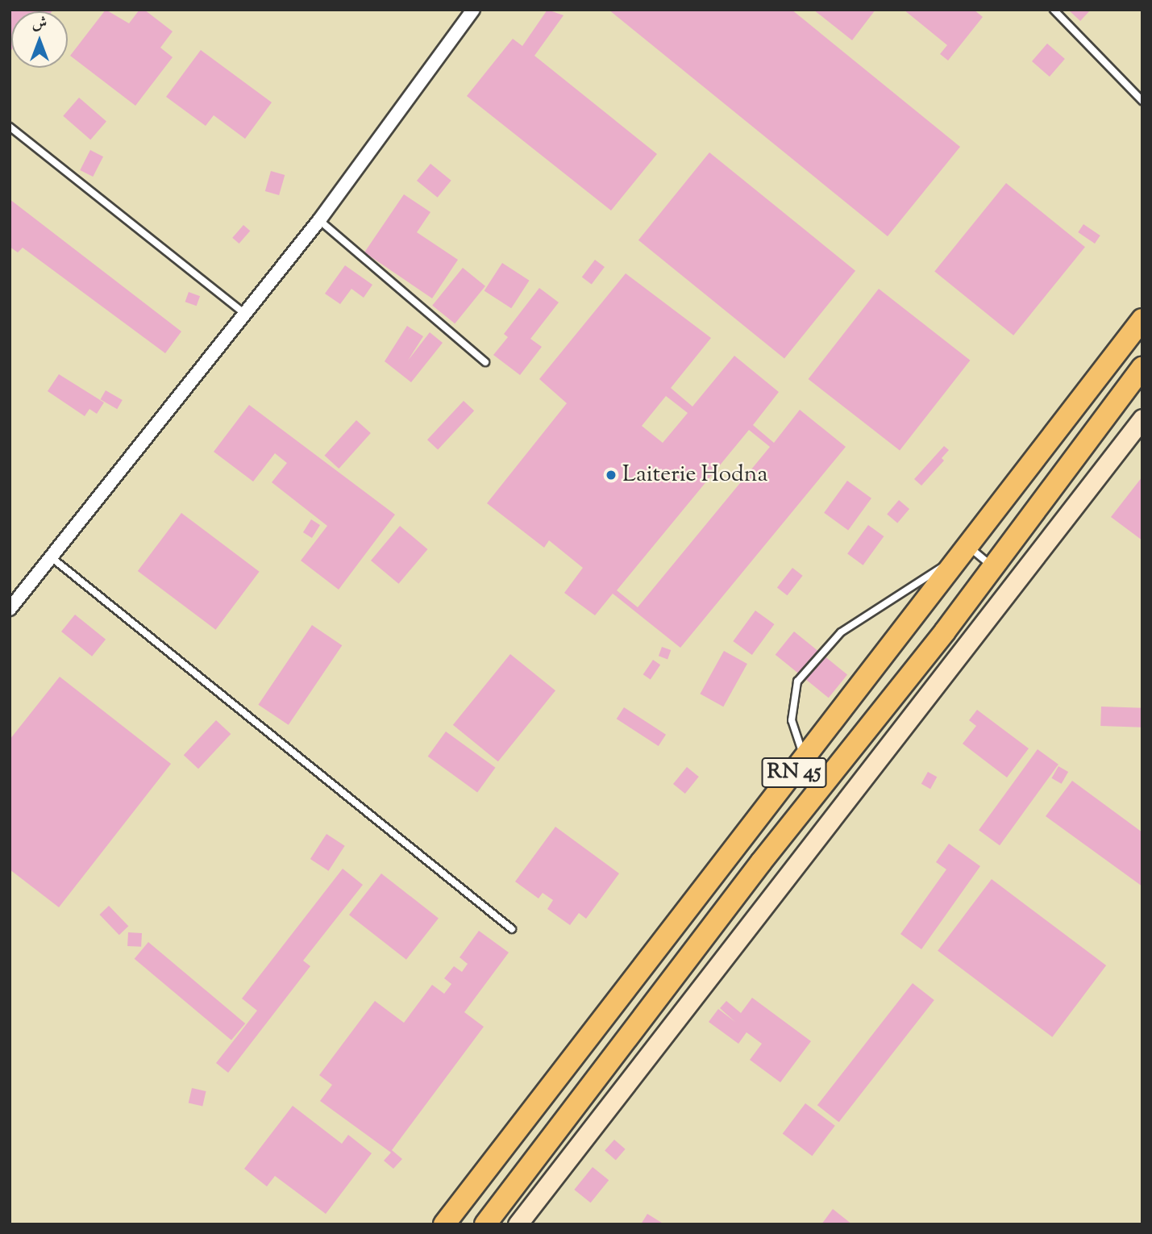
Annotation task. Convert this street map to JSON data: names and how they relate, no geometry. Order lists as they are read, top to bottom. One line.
{"streets":{"highway":["RN 45"]},"places":["Laiterie Hodna"],"north":"top"}
